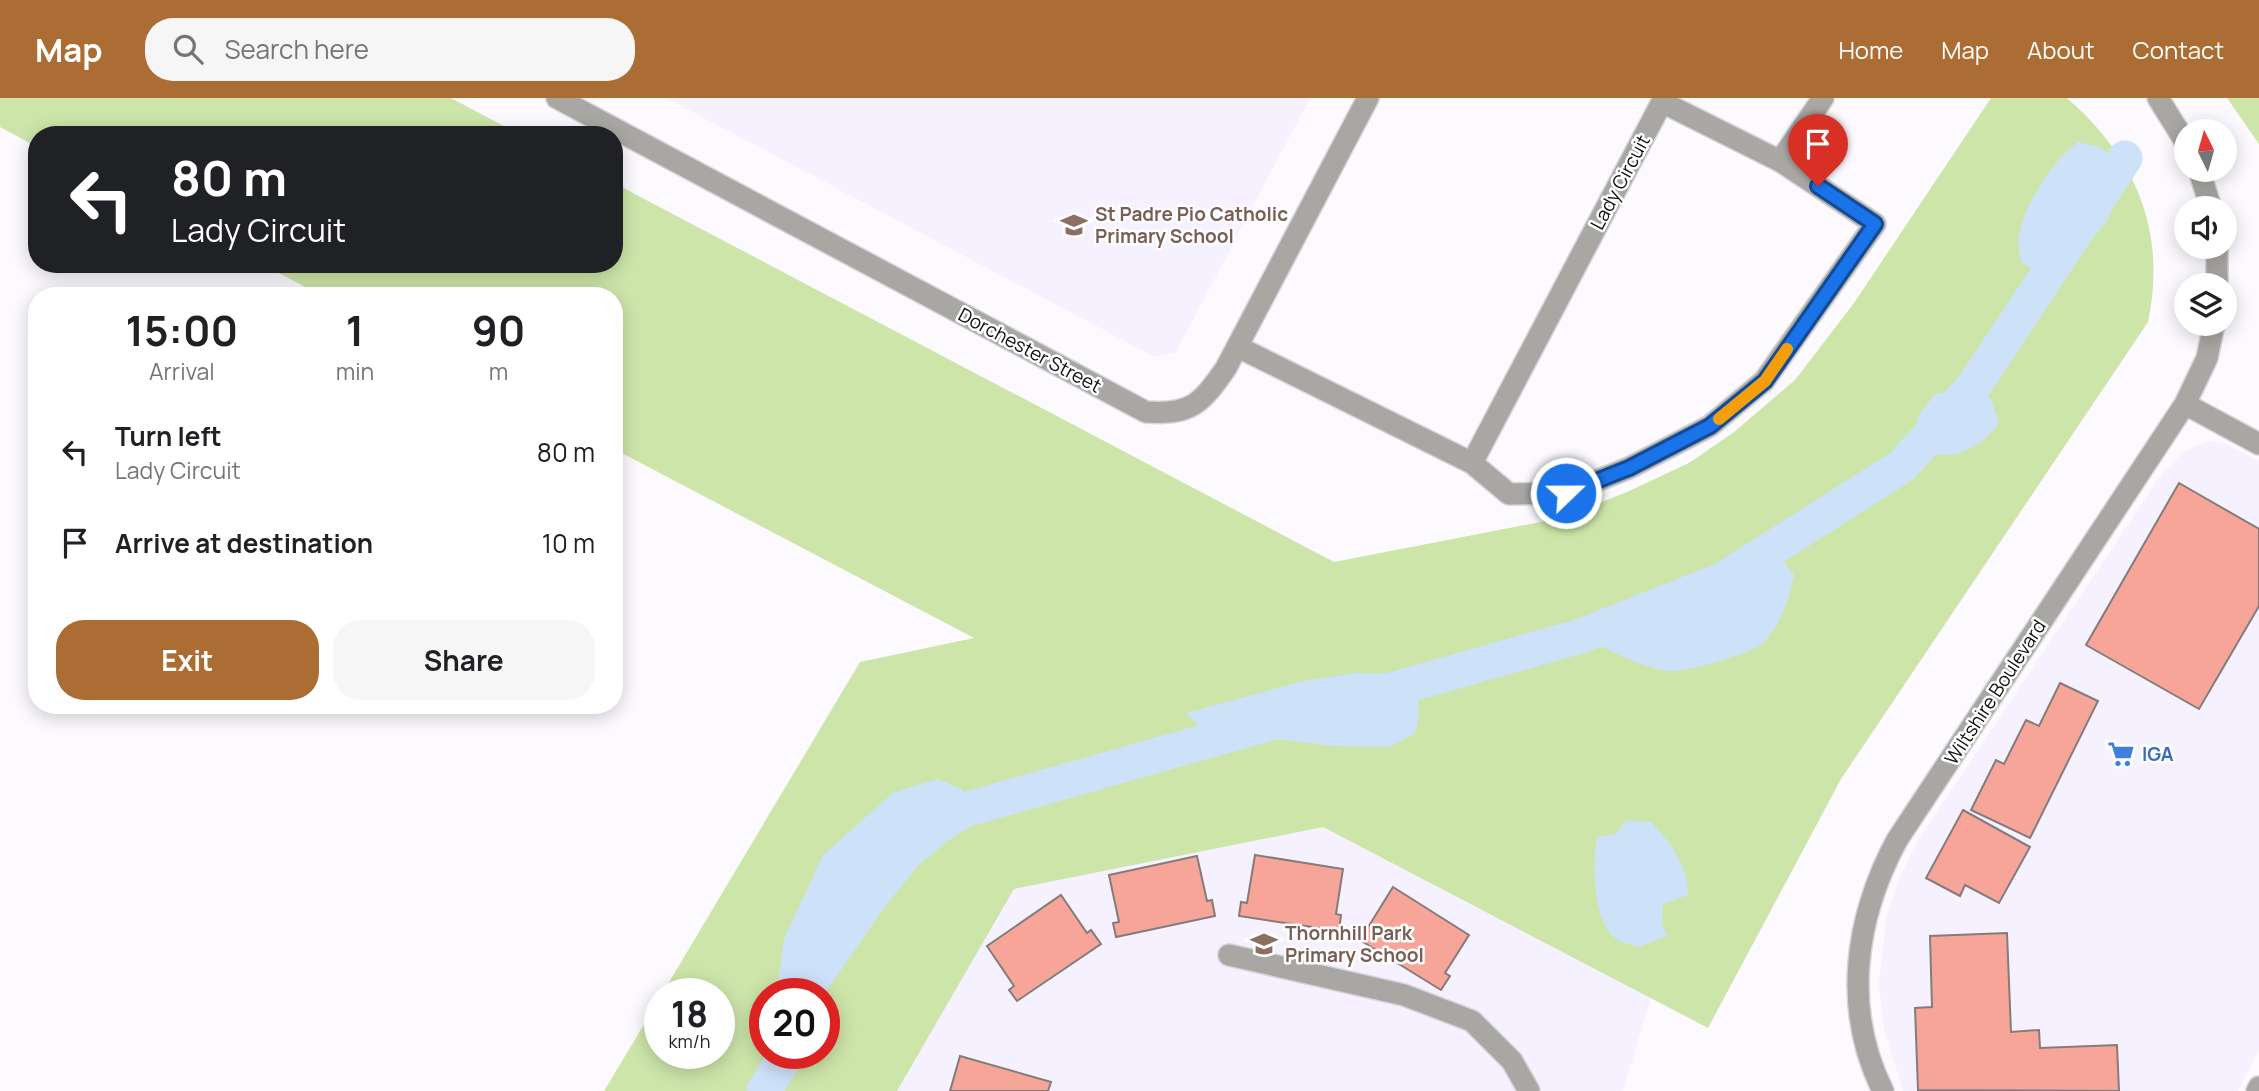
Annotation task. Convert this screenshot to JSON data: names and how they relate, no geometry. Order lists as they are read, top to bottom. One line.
{"streets":{"street":["Lady Circuit","Dorchester Street","Wiltshire Boulevard"]},"crossings":[["Lady Circuit","Dorchester Street"]],"places":{"school or university":["St Padre Pio Catholic Primary School","Thornhill Park Primary School"],"supermarket":["IGA"]},"north":"top","page":{"header":"Map","search":"Search here","nav":["Home","Map","About","Contact"],"turn":["80 m","Lady Circuit"],"eta":["15:00","Arrival","1","min","90","m"],"list":[{"name":"Turn left","note":"Lady Circuit","value":"80 m"},{"name":"Arrive at destination","value":"10 m"}],"buttons":["Exit","Share"],"speed":"18 km/h","limit":"20"}}
